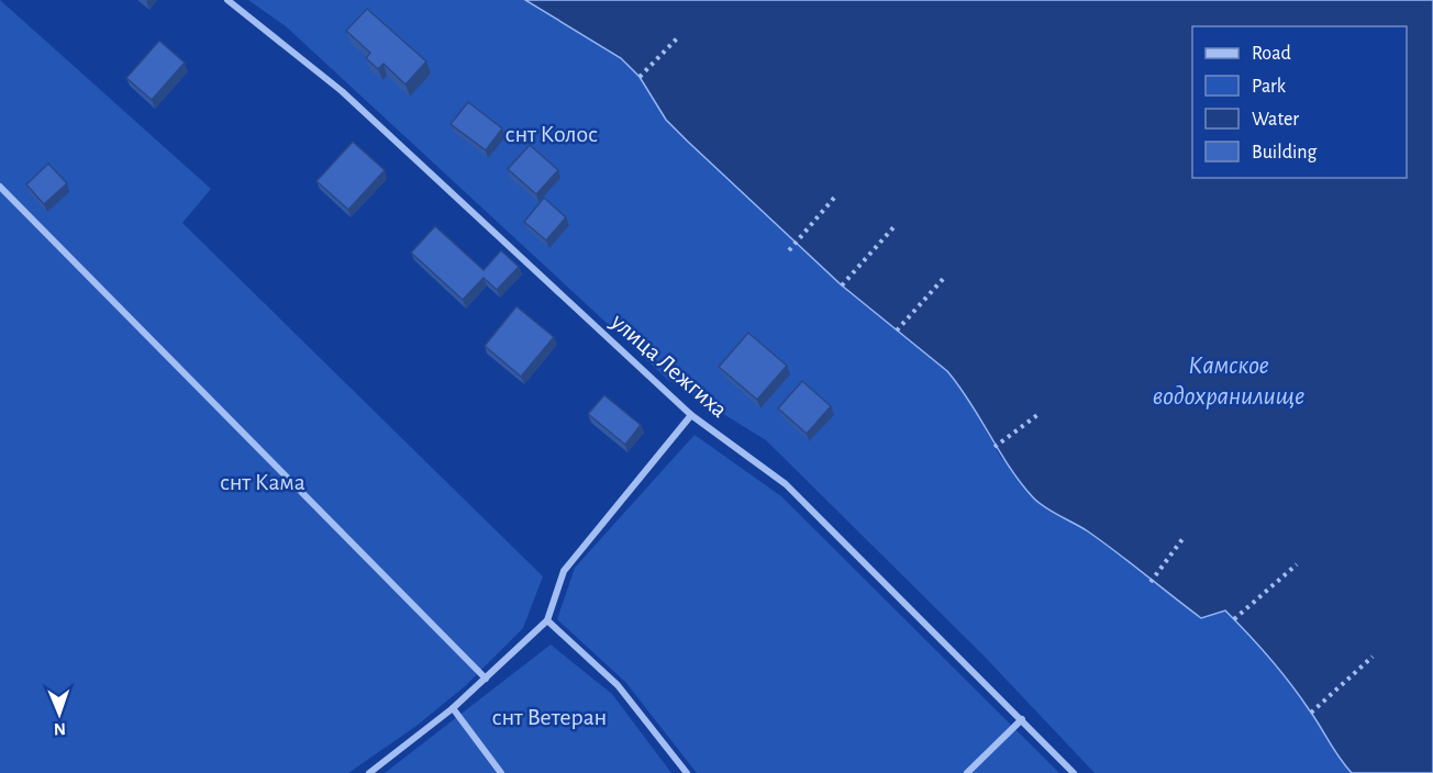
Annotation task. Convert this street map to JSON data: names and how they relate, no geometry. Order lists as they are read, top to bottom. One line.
{"streets":{"street":["улица Лежгиха"]},"water":["Камское водохранилище"],"parks":["снт Колос","снт Кама","снт Ветеран"],"legend":["Road","Park","Water","Building"],"north":"bottom"}
